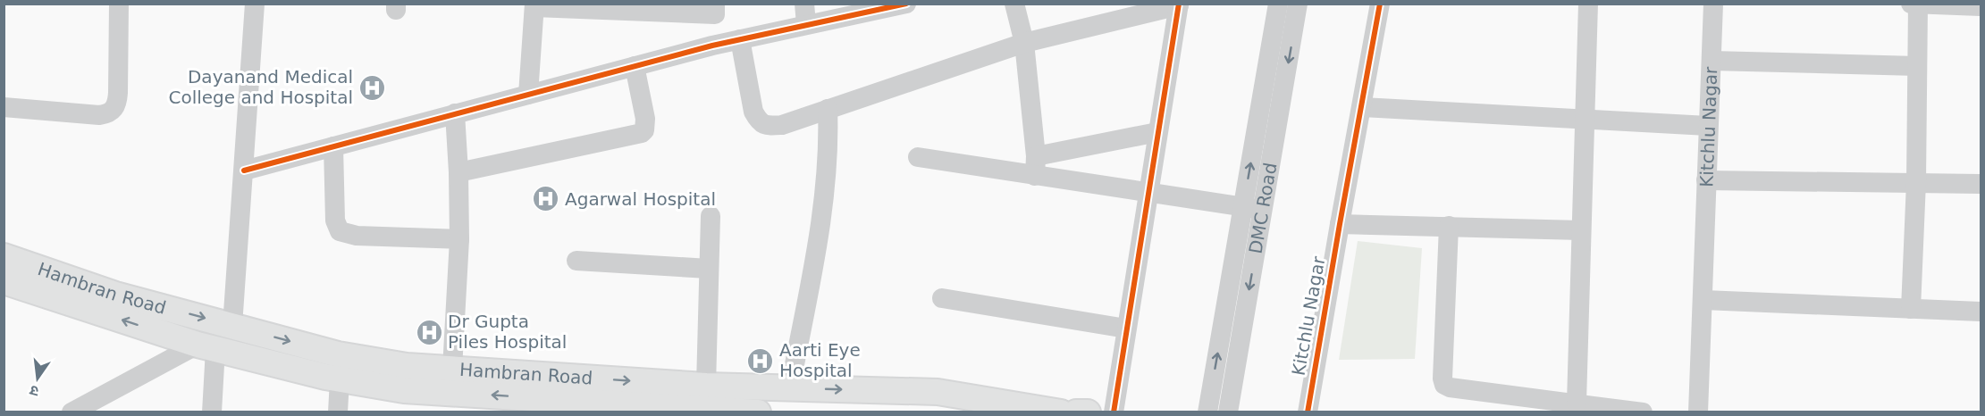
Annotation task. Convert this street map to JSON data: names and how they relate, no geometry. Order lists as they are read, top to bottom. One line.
{"streets":{"main road":["Hambran Road"],"street":["Kitchlu Nagar","DMC Road"]},"places":{"hospital":["Dayanand Medical College and Hospital","Agarwal Hospital","Dr Gupta Piles Hospital","Aarti Eye Hospital"]},"north":"bottom"}
